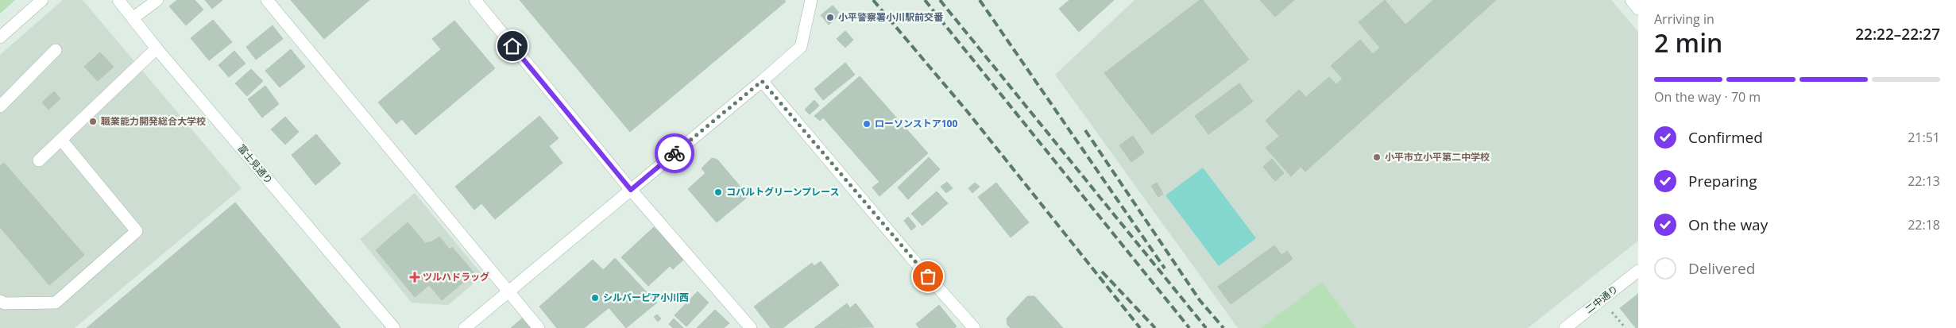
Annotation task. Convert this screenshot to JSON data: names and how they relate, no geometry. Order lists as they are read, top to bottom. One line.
{"streets":{"street":["富士見通り","二中通り"]},"places":{"other":["小平警察署小川駅前交番","職業能力開発総合大学校","ローソンストア100","小平市立小平第二中学校","コバルトグリーンプレース","シルバーピア小川西"],"health":["ツルハドラッグ"]},"page":{"heading":["2 min","Arriving in","22:22–22:27"],"bar":"On the way · 70 m","list":[["Confirmed","21:51"],["Preparing","22:13"],["On the way","22:18"],"Delivered"]}}
